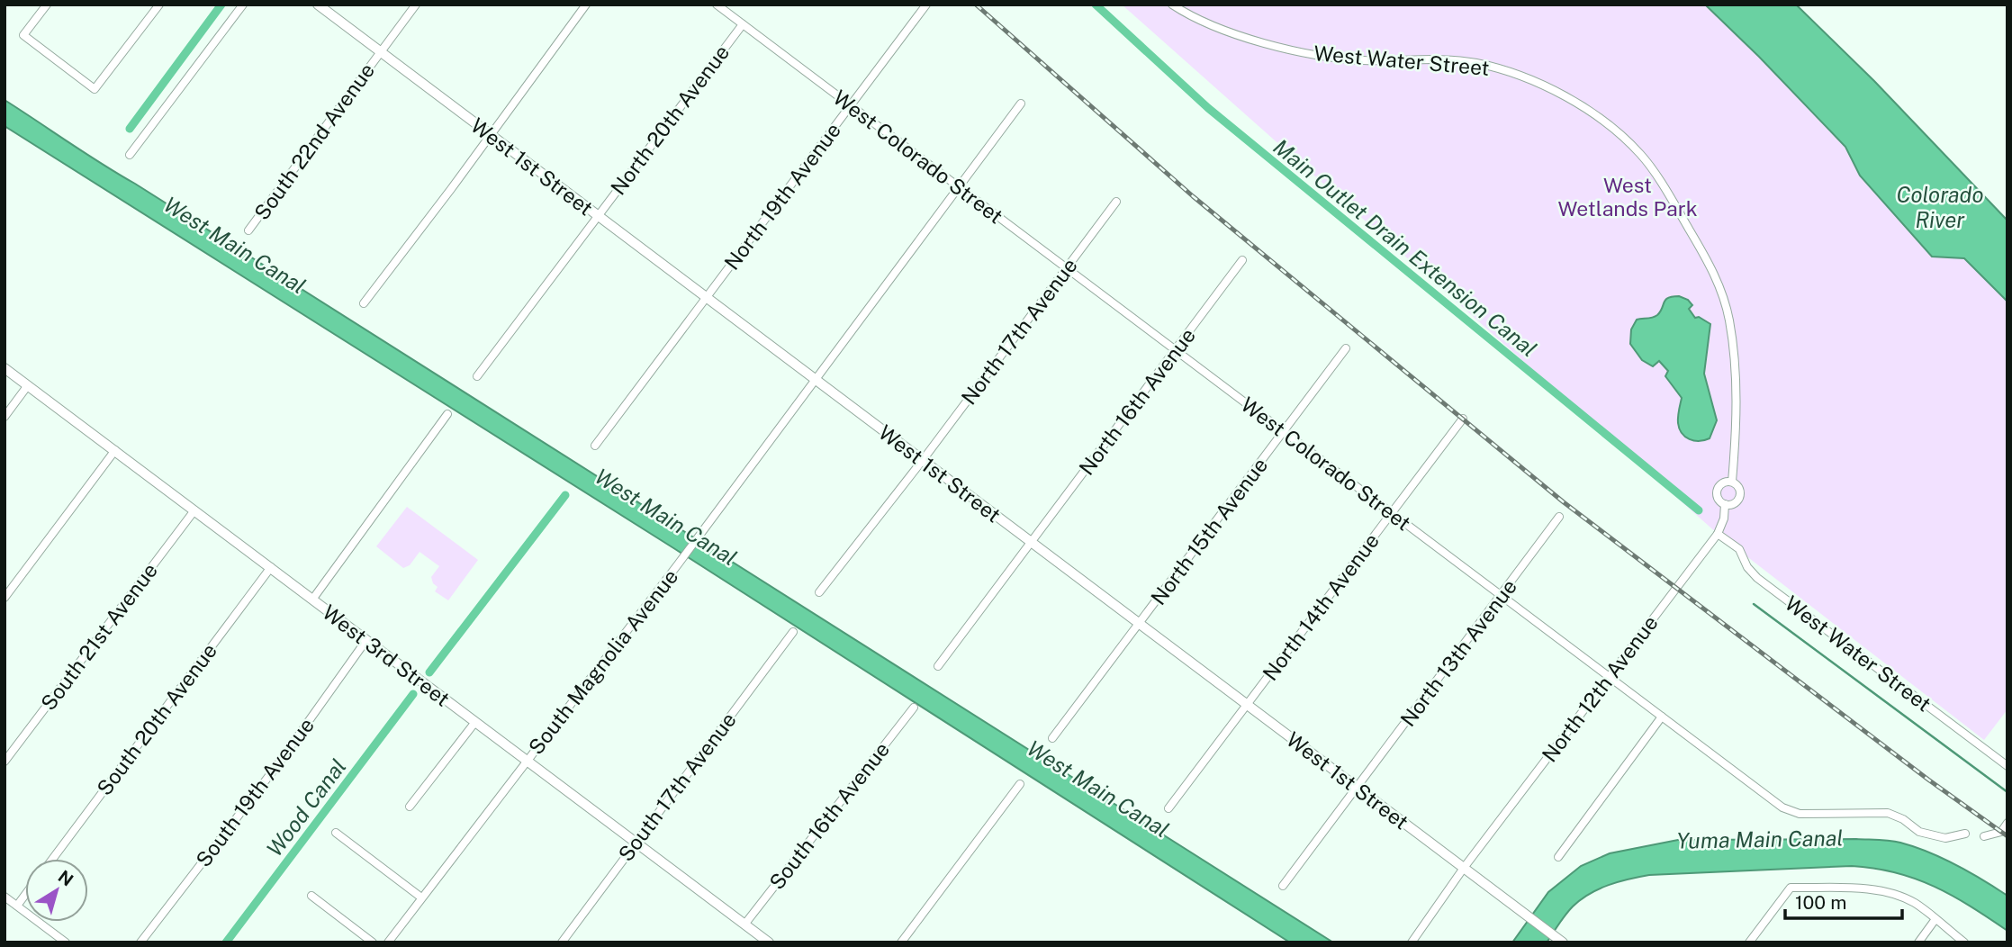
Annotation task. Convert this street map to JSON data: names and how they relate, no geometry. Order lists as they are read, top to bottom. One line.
{"streets":{"main road":["West 1st Street","West 3rd Street"],"street":["West Water Street","North 20th Avenue","South 22nd Avenue","West Colorado Street","North 19th Avenue","North 17th Avenue","North 16th Avenue","North 15th Avenue","North 14th Avenue","South 21st Avenue","North 13th Avenue","South Magnolia Avenue","North 12th Avenue","South 20th Avenue","South 17th Avenue","South 19th Avenue","South 16th Avenue"]},"crossings":[["West Water Street","North 12th Avenue"],["North 20th Avenue","West Colorado Street"],["North 20th Avenue","West 1st Street"],["South 22nd Avenue","West 1st Street"],["West Colorado Street","North 19th Avenue"],["West Colorado Street","North 17th Avenue"],["West Colorado Street","North 16th Avenue"],["West Colorado Street","North 15th Avenue"],["West Colorado Street","North 14th Avenue"],["West Colorado Street","North 13th Avenue"],["West Colorado Street","South Magnolia Avenue"],["West Colorado Street","North 12th Avenue"],["West 1st Street","North 19th Avenue"],["West 1st Street","North 17th Avenue"],["West 1st Street","North 16th Avenue"],["West 1st Street","North 15th Avenue"],["West 1st Street","North 14th Avenue"],["West 1st Street","North 13th Avenue"],["West 1st Street","South Magnolia Avenue"],["West 1st Street","North 12th Avenue"],["South 21st Avenue","West 3rd Street"],["West 3rd Street","South Magnolia Avenue"],["West 3rd Street","South 20th Avenue"],["West 3rd Street","South 17th Avenue"],["West 3rd Street","South 19th Avenue"],["West 3rd Street","South 16th Avenue"]],"water":["Colorado River","West Main Canal","Main Outlet Drain Extension Canal","Wood Canal","Yuma Main Canal"],"parks":["West Wetlands Park"],"scale_bar":"100 m","north":"top right"}
